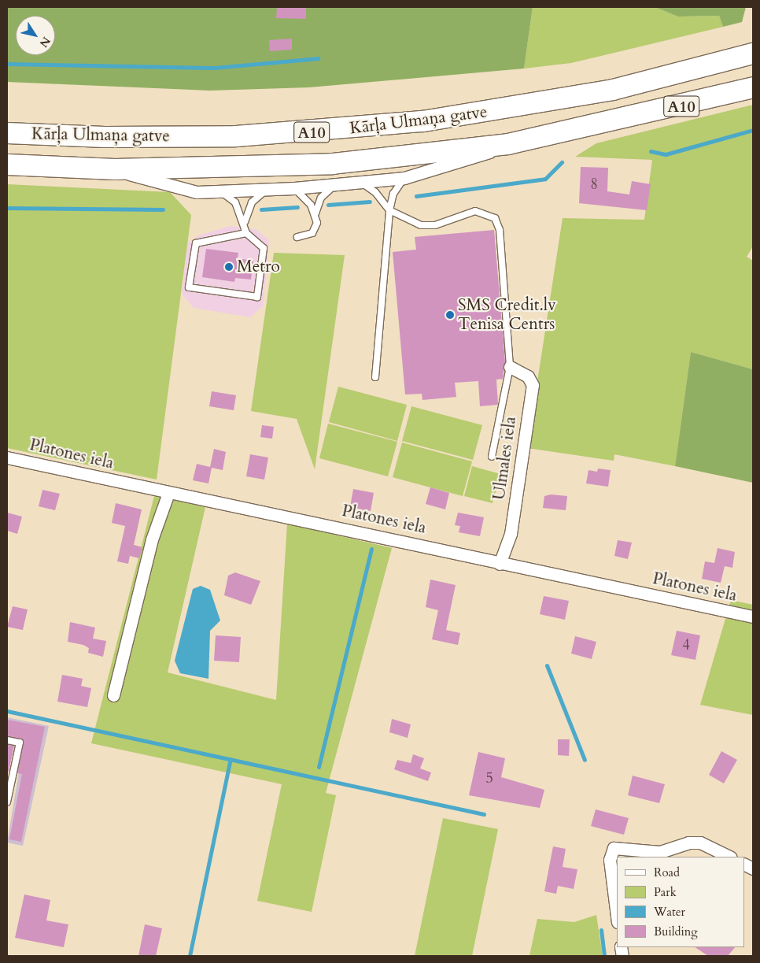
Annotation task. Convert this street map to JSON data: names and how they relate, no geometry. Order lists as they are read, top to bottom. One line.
{"streets":{"highway":["A10","Kārļa Ulmaņa gatve"],"street":["Platones iela","Ulmales iela"]},"crossings":[["Platones iela","Ulmales iela"]],"places":["Metro","SMS Credit.lv Tenisa Centrs"],"house_numbers":["8","4","5"],"legend":["Road","Park","Water","Building"],"north":"bottom right"}
